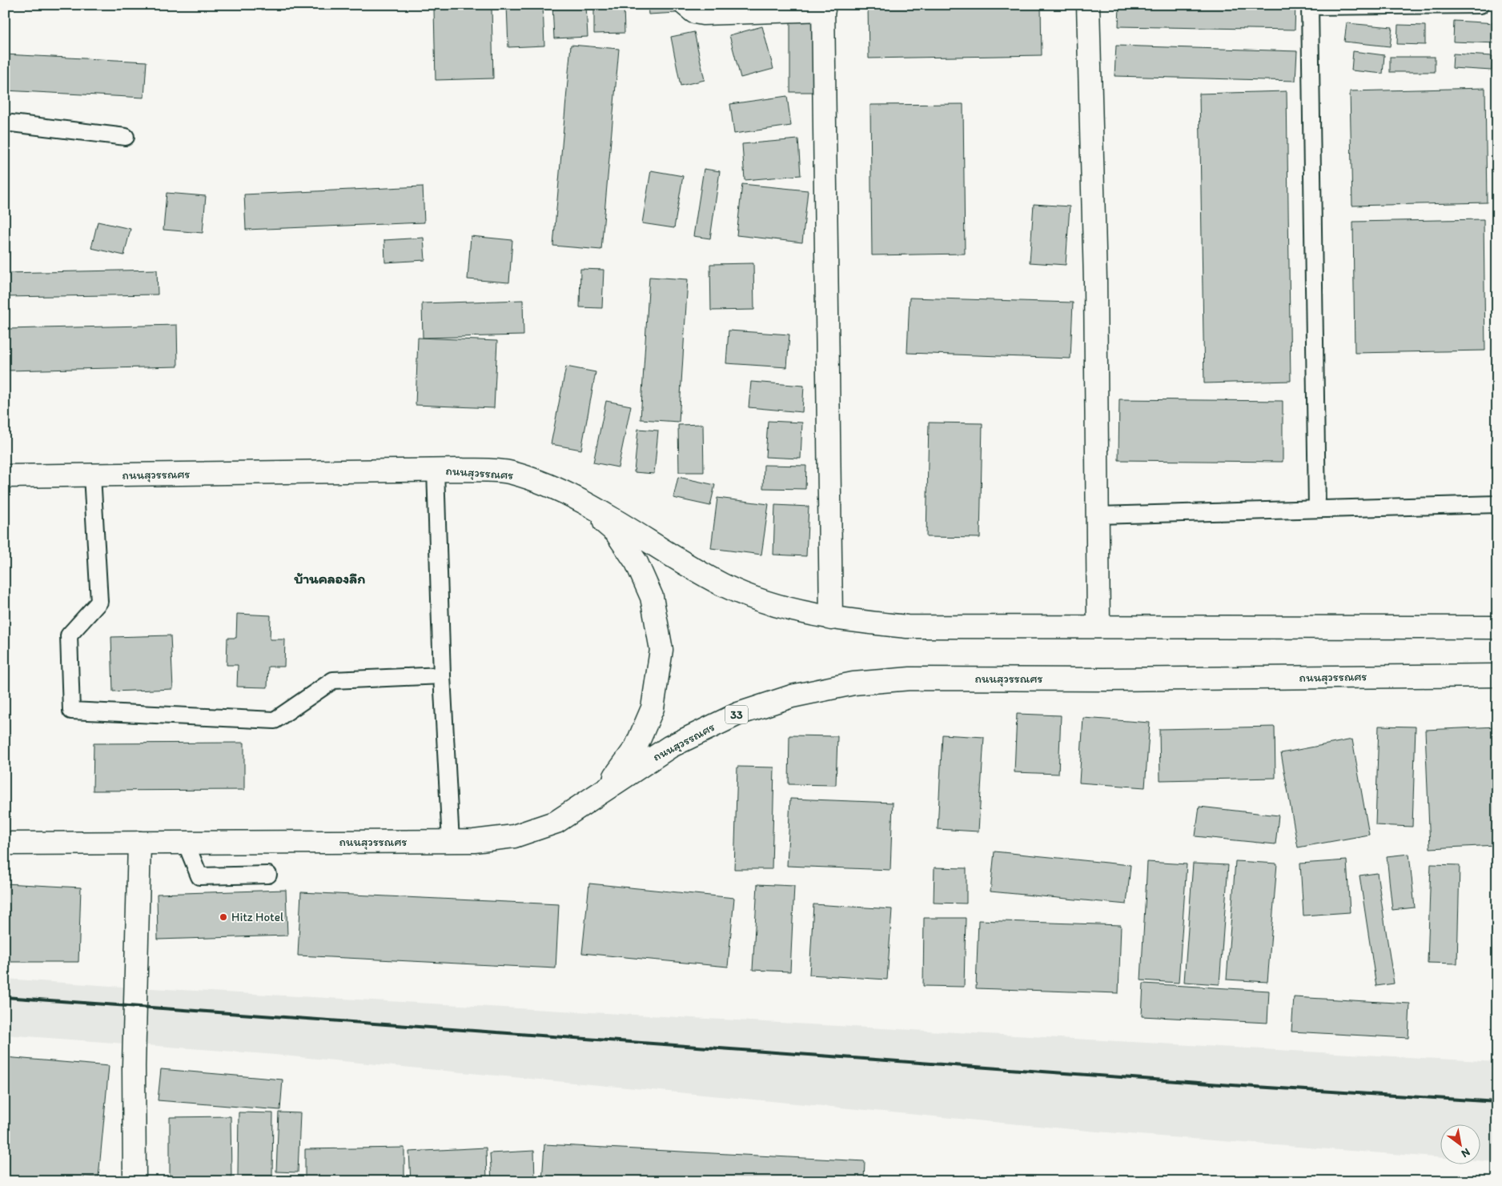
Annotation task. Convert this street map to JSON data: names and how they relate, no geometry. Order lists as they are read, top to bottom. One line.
{"streets":{"main road":["ถนนสุวรรณศร","33"]},"districts":["บ้านคลองลึก"],"places":["Hitz Hotel"],"north":"bottom right"}
